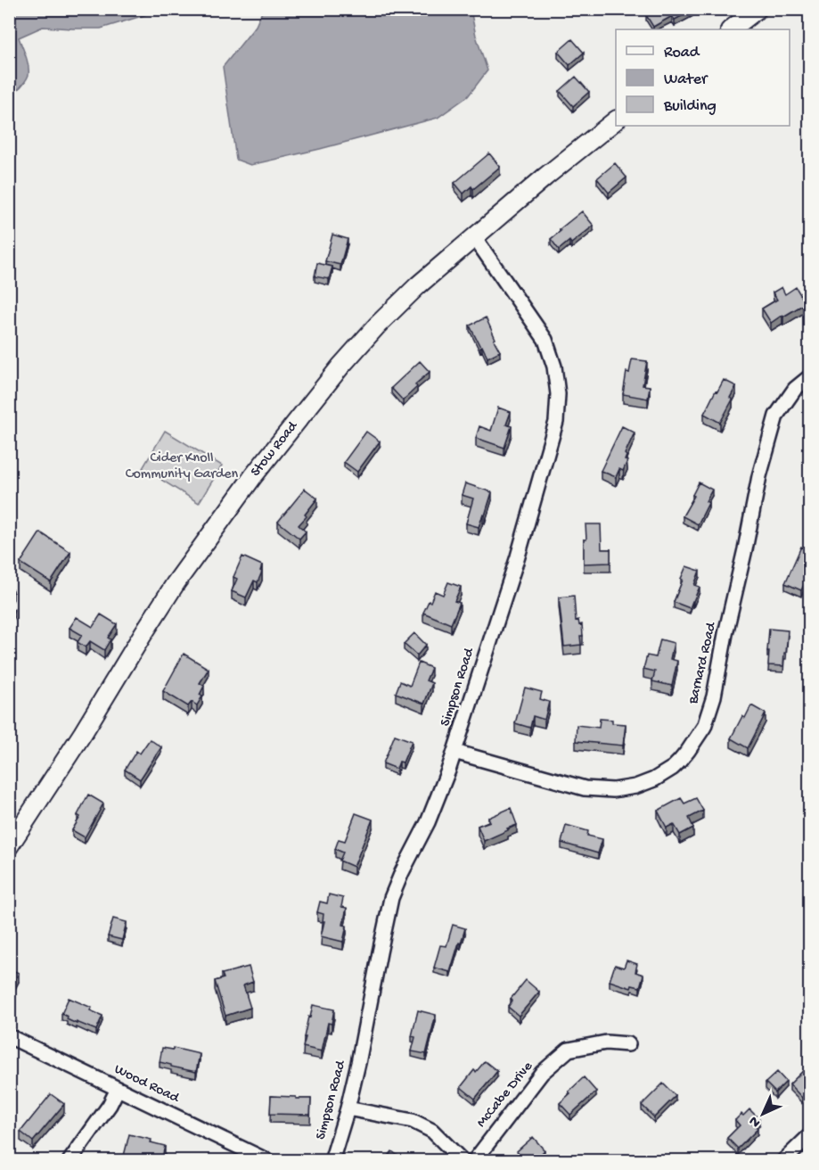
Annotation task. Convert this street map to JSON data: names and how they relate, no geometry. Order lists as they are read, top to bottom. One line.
{"streets":{"street":["Stow Road","Barnard Road","Simpson Road","Wood Road","McCabe Drive"]},"crossings":[["Stow Road","Simpson Road"],["Barnard Road","Simpson Road"]],"parks":["Cider Knoll Community Garden"],"legend":["Road","Water","Building"],"north":"bottom left"}
